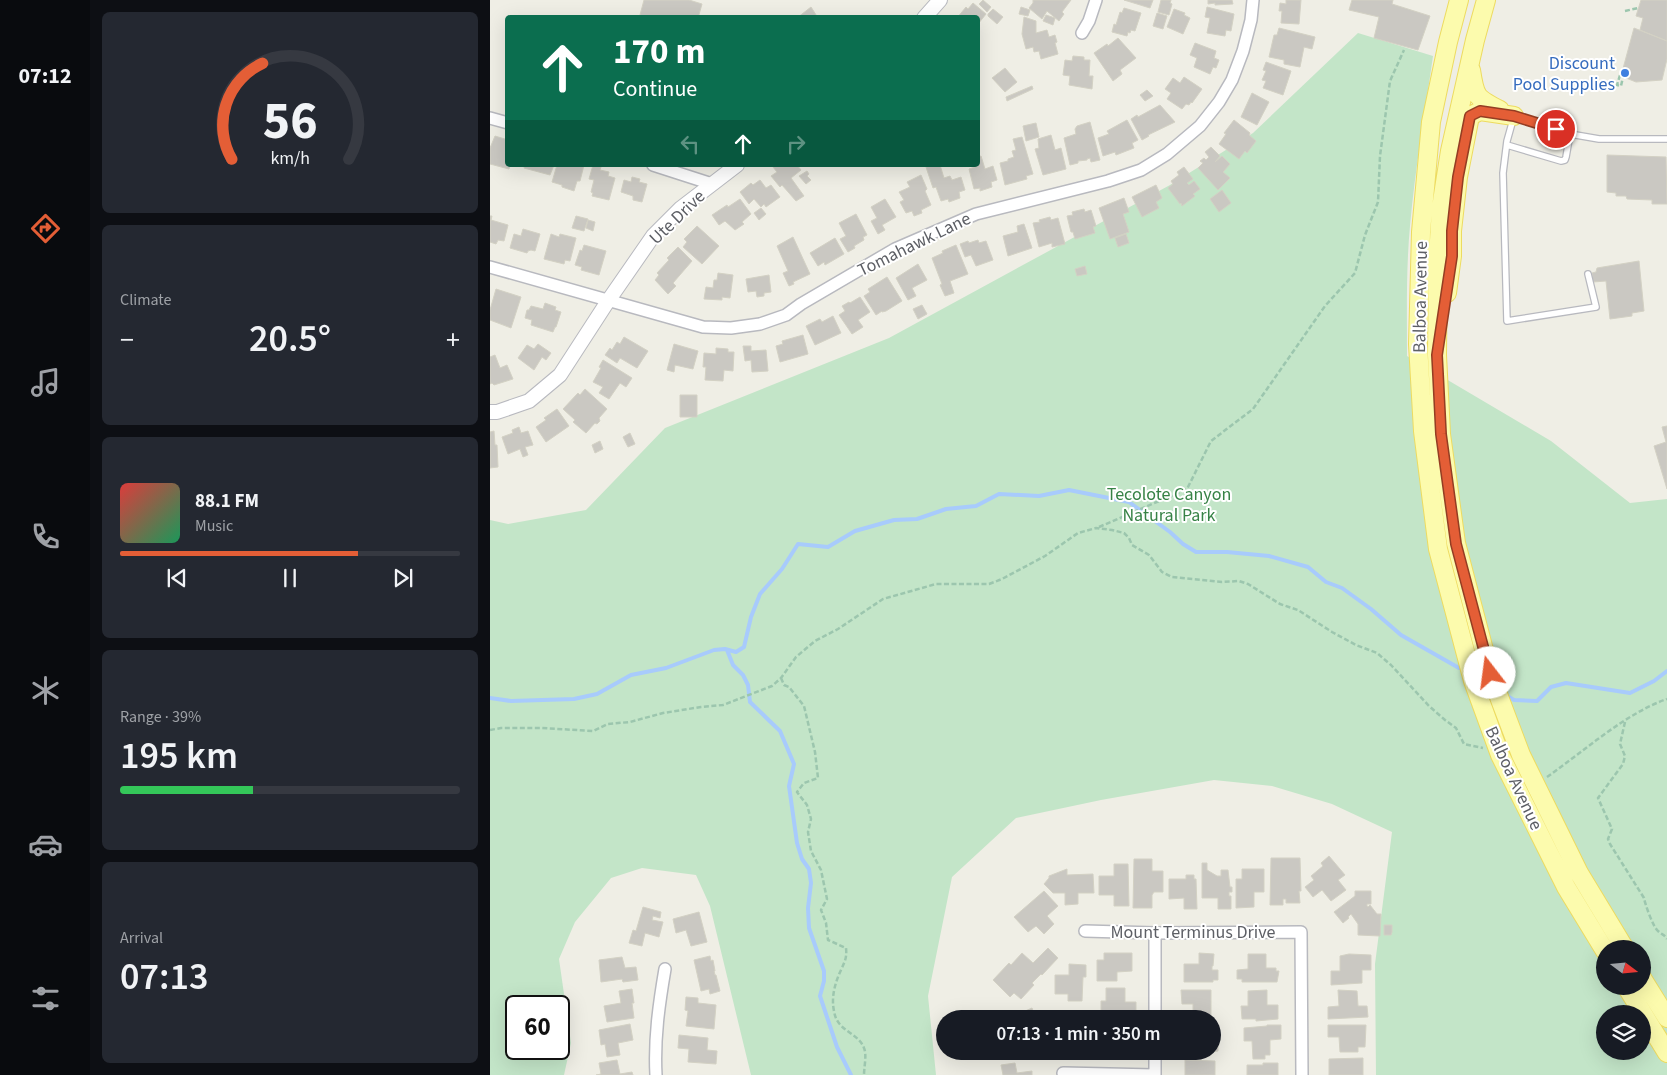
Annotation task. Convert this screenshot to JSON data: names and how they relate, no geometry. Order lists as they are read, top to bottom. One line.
{"streets":{"main road":["Balboa Avenue"],"street":["Ute Drive","Tomahawk Lane","Mount Terminus Drive"]},"crossings":[["Ute Drive","Tomahawk Lane"]],"parks":["Tecolote Canyon Natural Park"],"places":["Discount Pool Supplies"],"north":"right","page":{"tabs":"07:12","turn":["170 m","Continue"],"tile":["Climate",["Range · 39%","195 km"],["Arrival","07:13"]],"heat":["−","20.5°","+"],"song":["88.1 FM","Music"],"limit":"60","trip":"07:13 · 1 min · 350 m","gauge":["56","km/h"]}}
